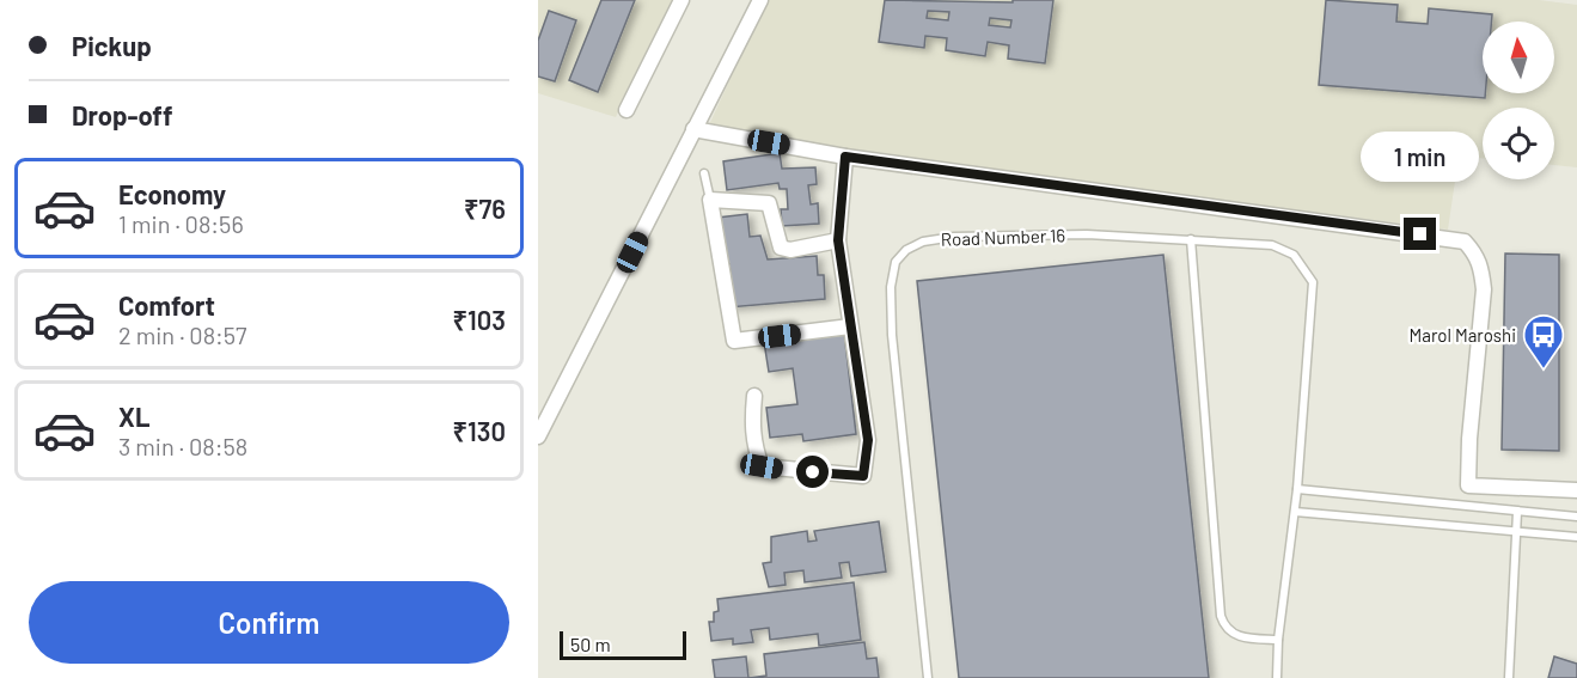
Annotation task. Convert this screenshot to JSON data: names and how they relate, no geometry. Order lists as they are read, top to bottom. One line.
{"streets":{"lane":["Road Number 16"]},"places":{"bus stop":["Marol Maroshi"]},"scale_bar":"50 m","north":"top","page":{"banner":["Pickup","Drop-off"],"bubble":"1 min","list":[{"name":"Economy","note":"1 min · 08:56","value":"₹76"},{"name":"Comfort","note":"2 min · 08:57","value":"₹103"},{"name":"XL","note":"3 min · 08:58","value":"₹130"}],"buttons":"Confirm","scale":"50 m"}}
